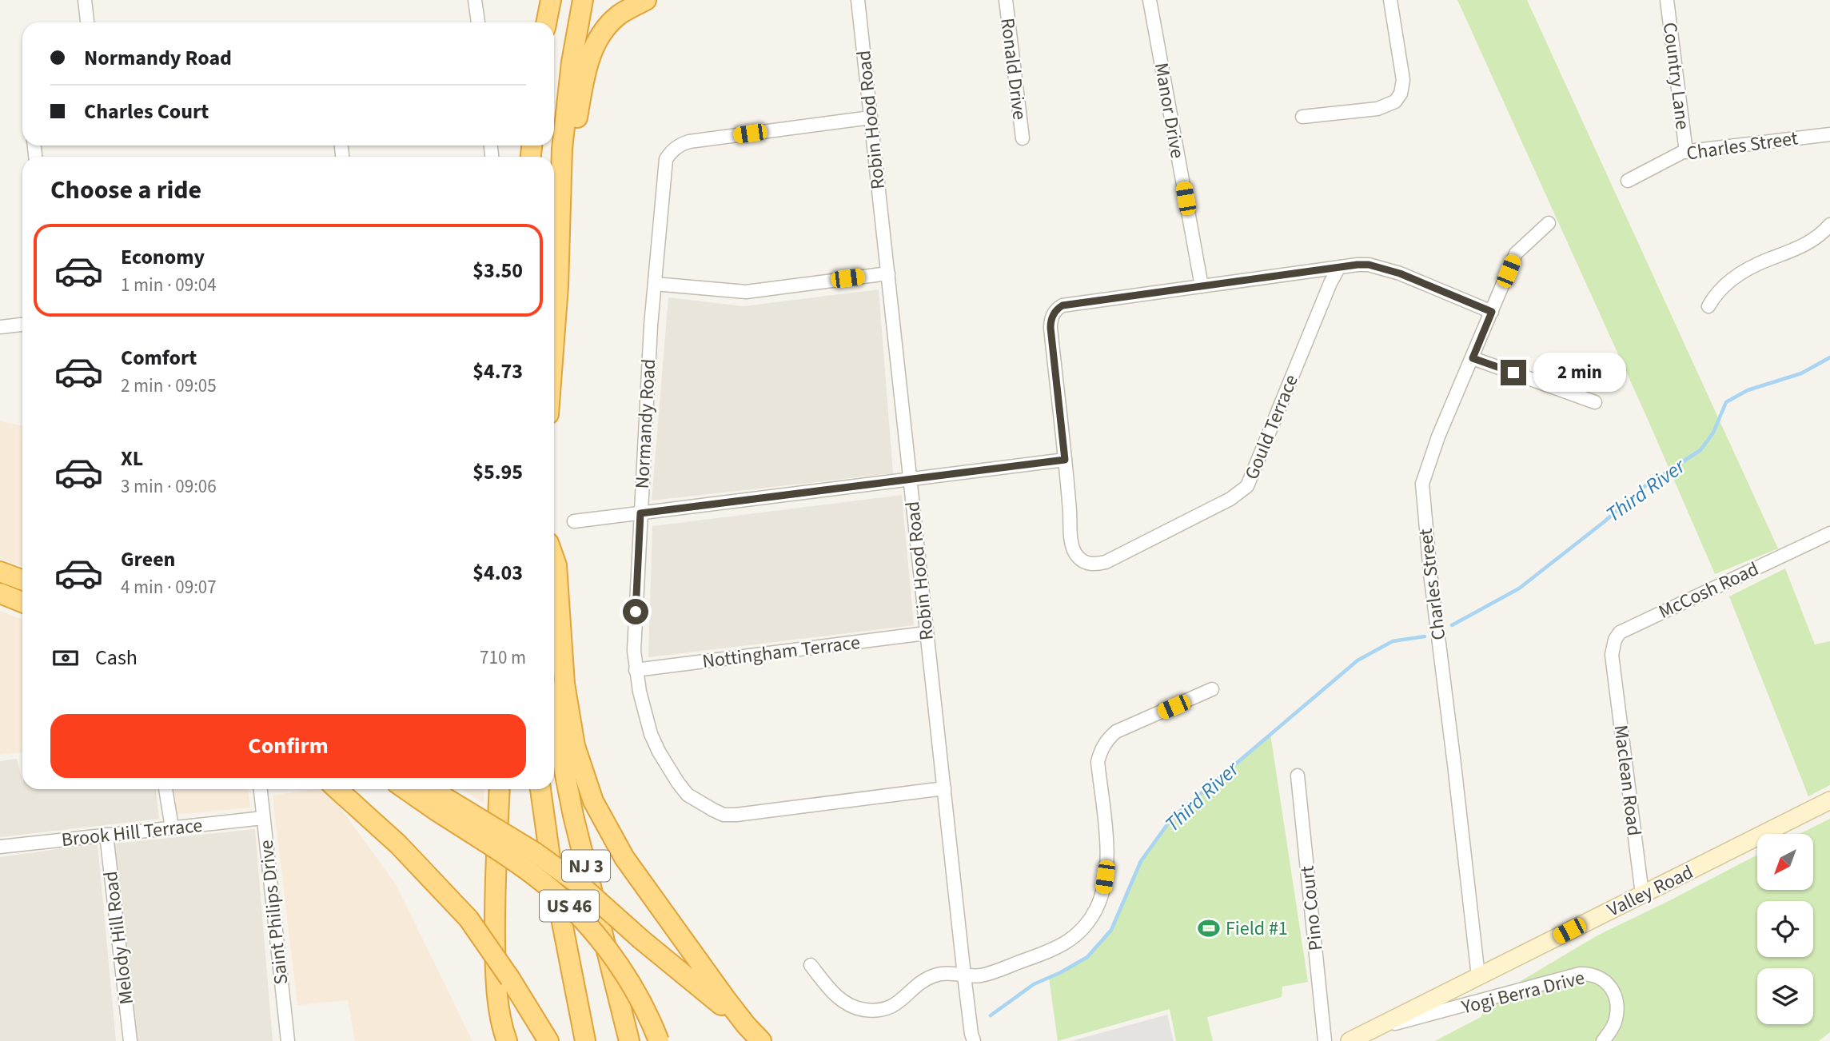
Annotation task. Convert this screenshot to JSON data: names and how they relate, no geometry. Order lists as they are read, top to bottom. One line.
{"streets":{"highway":["NJ 3","US 46"],"main road":["Valley Road"],"street":["Ronald Drive","Country Lane","Manor Drive","Robin Hood Road","Charles Street","Normandy Road","Gould Terrace","McCosh Road","Nottingham Terrace","Maclean Road","Brook Hill Terrace","Pino Court","Saint Philips Drive","Melody Hill Road","Yogi Berra Drive"]},"crossings":[["Country Lane","Charles Street"],["Robin Hood Road","Normandy Road"],["Robin Hood Road","Nottingham Terrace"],["Charles Street","Valley Road"],["Normandy Road","Nottingham Terrace"],["McCosh Road","Maclean Road"],["Maclean Road","Valley Road"],["Brook Hill Terrace","Saint Philips Drive"],["Brook Hill Terrace","Melody Hill Road"],["Valley Road","Yogi Berra Drive"]],"water":["Third River"],"places":{"sports":["Field #1"]},"north":"bottom left","page":{"banner":["Normandy Road","Charles Court"],"heading":"Choose a ride","list":[{"name":"Economy","note":"1 min · 09:04","value":"$3.50"},{"name":"Comfort","note":"2 min · 09:05","value":"$4.73"},{"name":"XL","note":"3 min · 09:06","value":"$5.95"},{"name":"Green","note":"4 min · 09:07","value":"$4.03"}],"bubble":"2 min","pay":["Cash","710 m"],"buttons":"Confirm"}}
